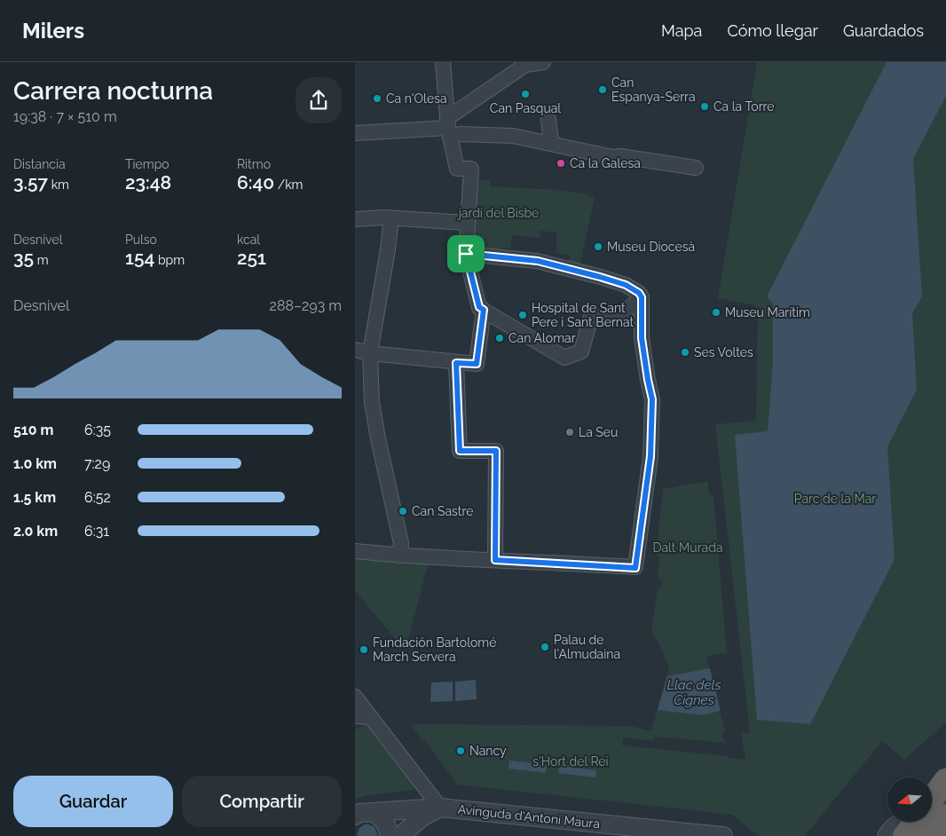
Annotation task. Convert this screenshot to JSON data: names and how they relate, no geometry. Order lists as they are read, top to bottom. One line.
{"streets":{"street":["Avinguda d'Antoni Maura"]},"water":["Llac dels Cignes"],"parks":["jardí del Bisbe","Parc de la Mar","Dalt Murada","s'Hort del Rei"],"places":["Can Espanya-Serra","Can Pasqual","Ca n'Olesa","Ca la Torre","Ca la Galesa","Museu Diocesà","Museu Marítim","Hospital de Sant Pere i Sant Bernat","Can Alomar","Ses Voltes","La Seu","Can Sastre","Palau de l'Almudaina","Fundación Bartolomé March Servera","Nancy"],"north":"left","page":{"header":"Milers","nav":["Mapa","Cómo llegar","Guardados"],"heading":["Carrera nocturna","19:38 · 7 × 510 m"],"stats":[["Distancia","3.57 km"],["Tiempo","23:48"],["Ritmo","6:40 /km"],["Desnivel","35 m"],["Pulso","154 bpm"],["kcal","251"]],"chart":["Desnivel","288–293 m"],"list":[{"name":"510 m","note":"6:35"},{"name":"1.0 km","note":"7:29"},{"name":"1.5 km","note":"6:52"},{"name":"2.0 km","note":"6:31"}],"buttons":["Guardar","Compartir"]}}
